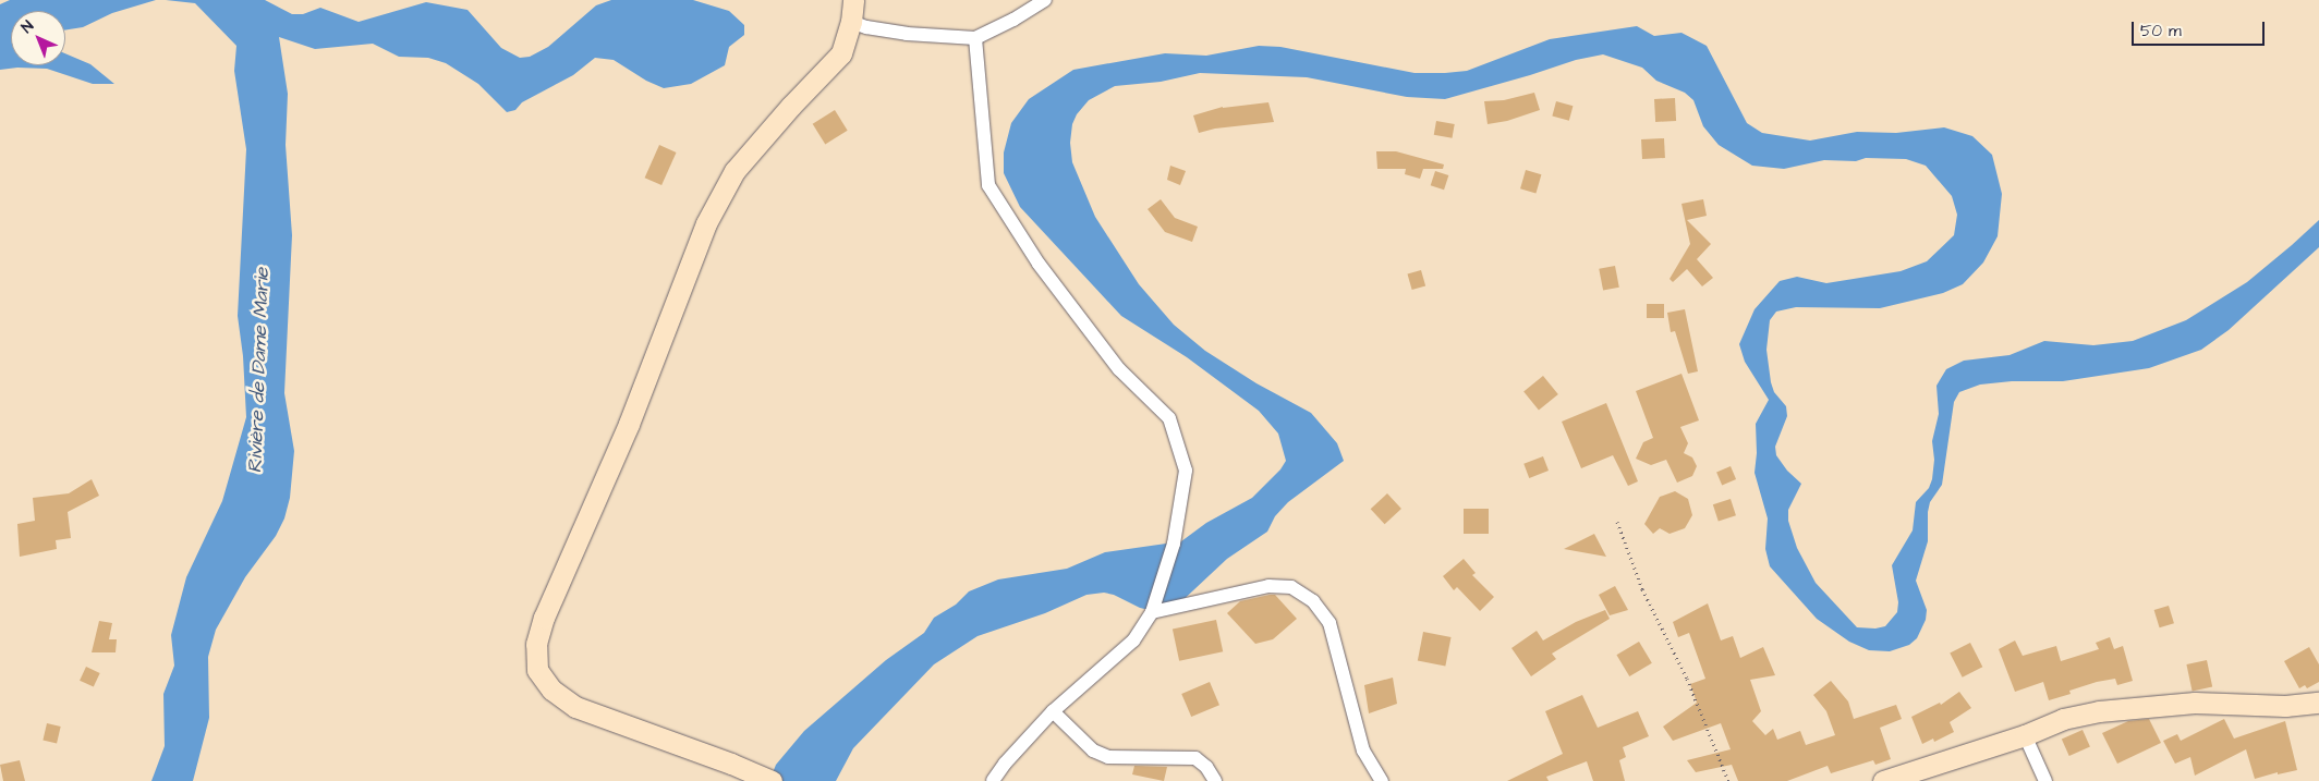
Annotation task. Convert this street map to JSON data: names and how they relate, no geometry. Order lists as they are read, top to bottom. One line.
{"water":["Rivière de Dame Marie"],"scale_bar":"50 m","north":"top left"}
